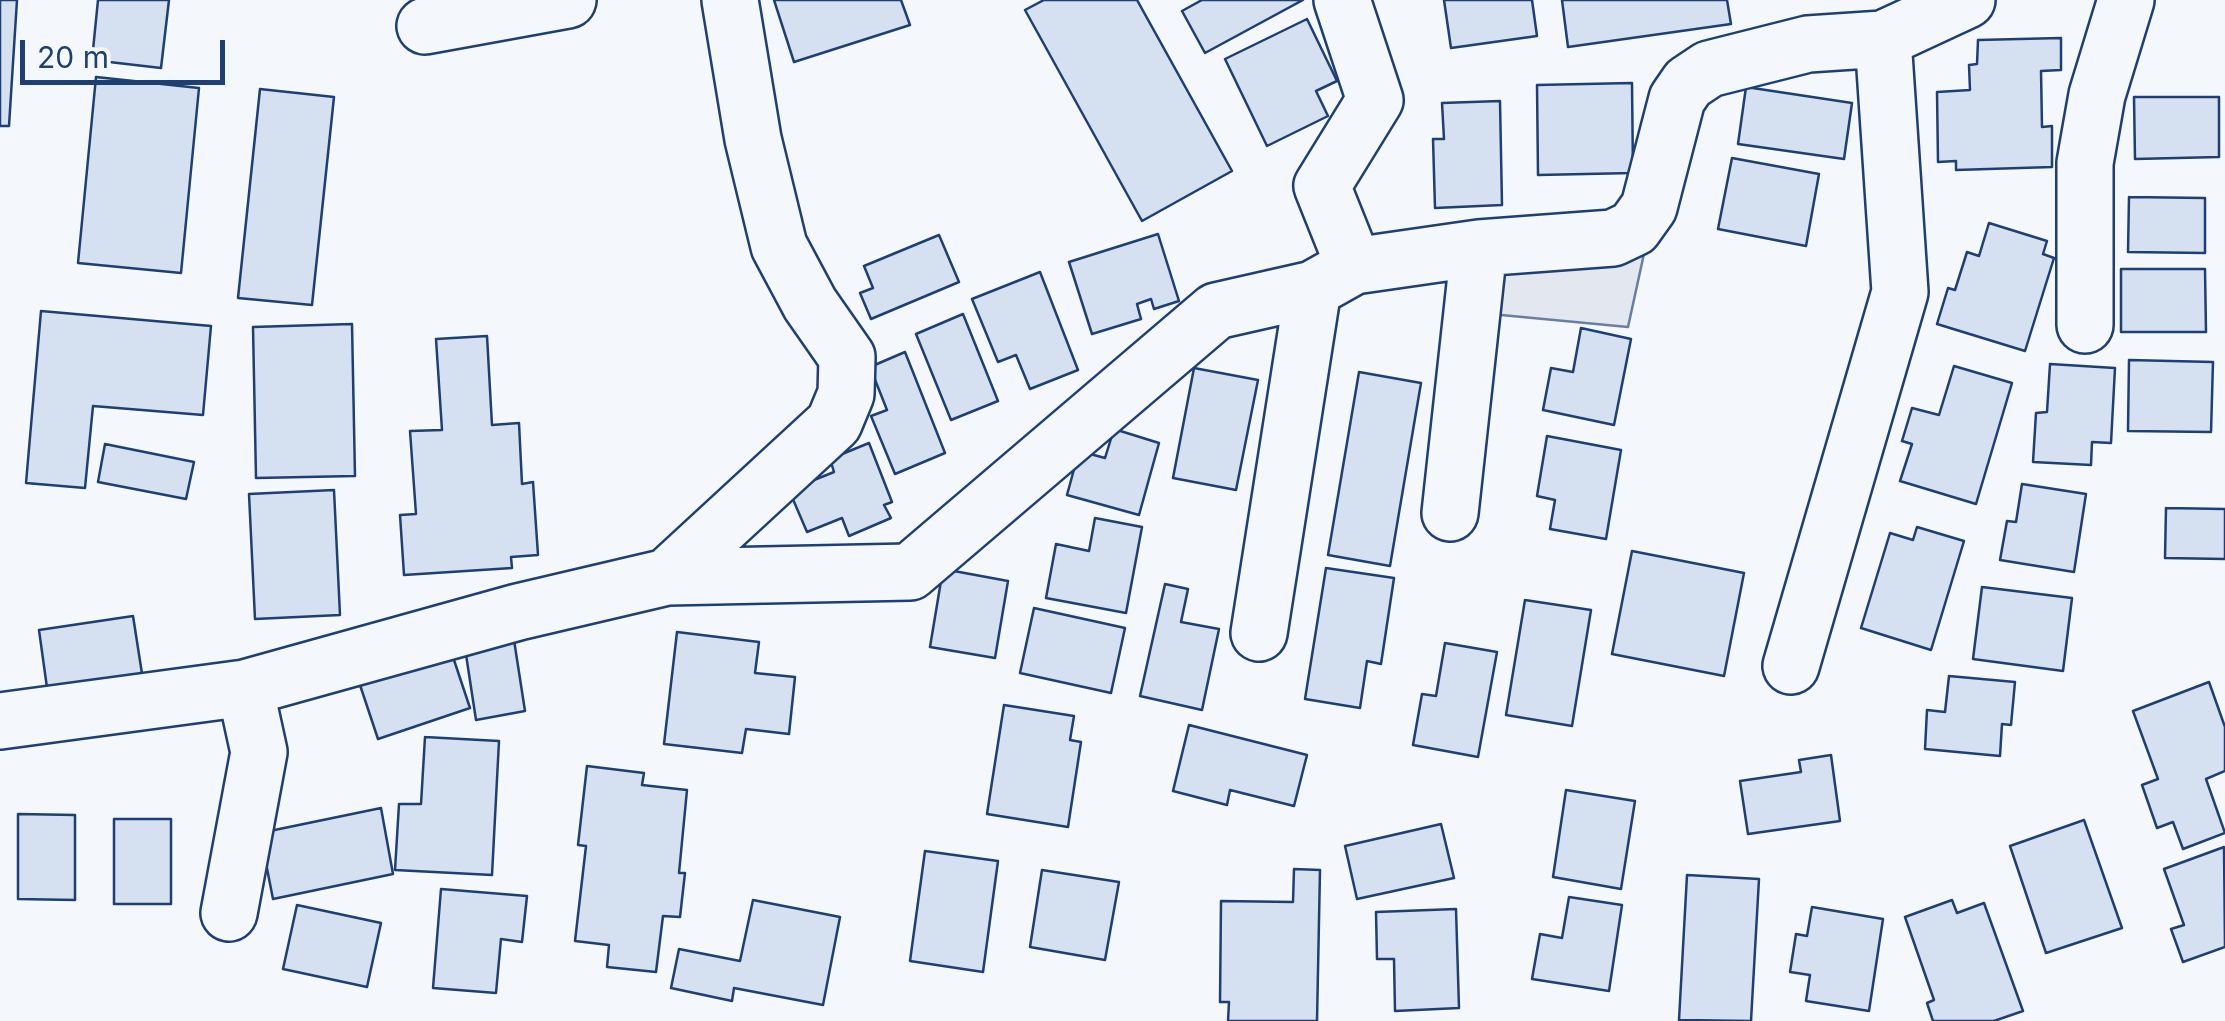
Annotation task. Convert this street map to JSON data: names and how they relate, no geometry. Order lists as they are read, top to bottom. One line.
{"scale_bar":"20 m"}
